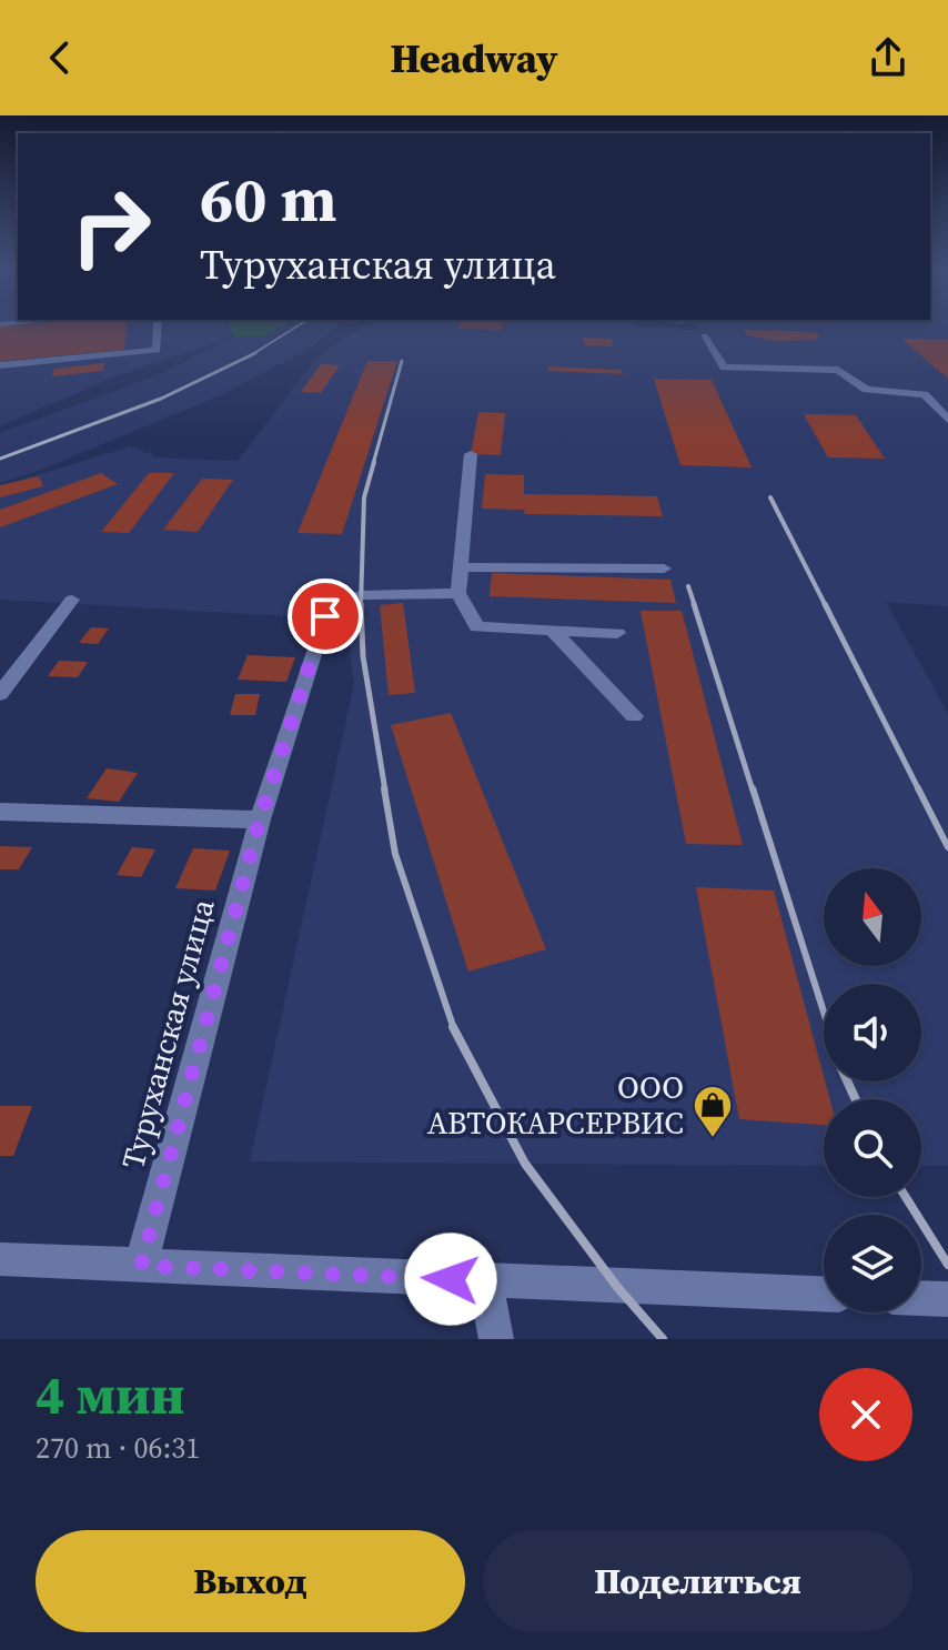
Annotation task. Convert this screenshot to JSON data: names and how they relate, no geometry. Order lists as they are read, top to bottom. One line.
{"streets":{"street":["Туруханская улица"]},"places":{"shop":["ООО АВТОКАРСЕРВИС"]},"north":"top","page":{"header":"Headway","turn":["60 m","Туруханская улица"],"heading":["4 мин","270 m · 06:31"],"buttons":["Выход","Поделиться"]}}
